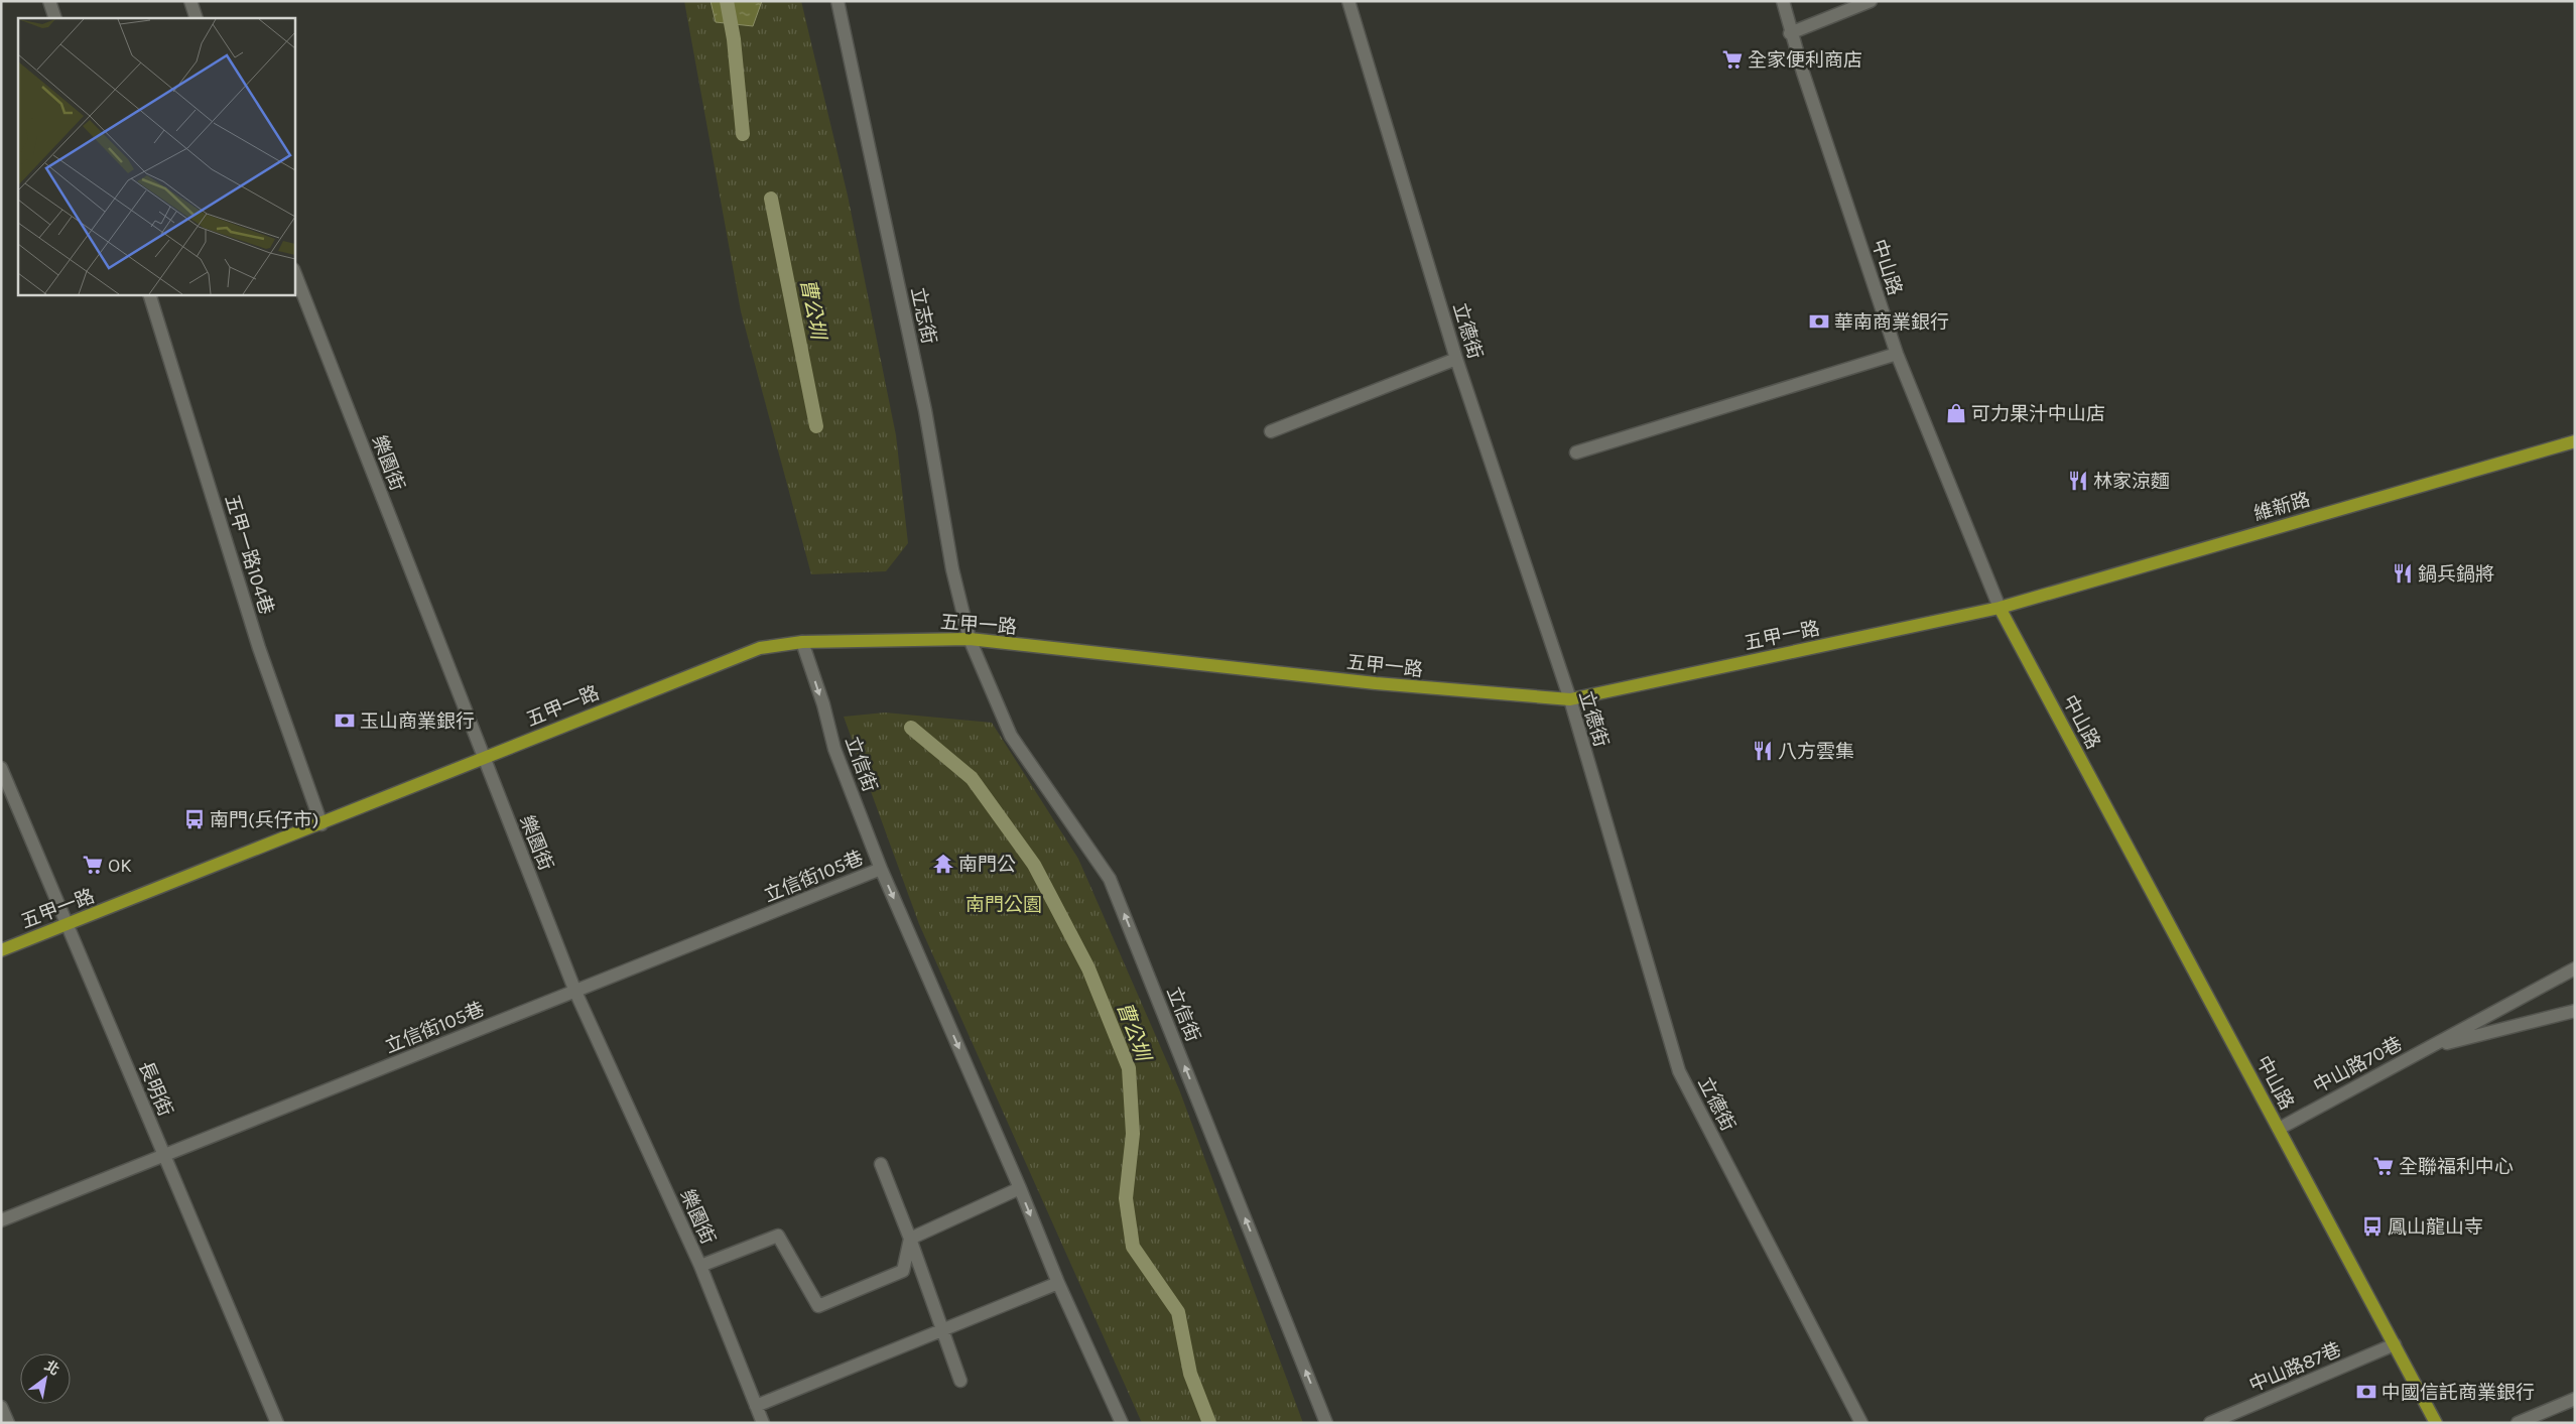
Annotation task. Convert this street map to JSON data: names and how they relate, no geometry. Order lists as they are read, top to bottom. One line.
{"streets":{"main road":["中山路","維新路","五甲一路"],"street":["立志街","立德街","樂園街","五甲一路104巷","立信街","立信街105巷","中山路70巷","長明街","中山路87巷"]},"crossings":[["中山路","維新路"],["中山路","五甲一路"],["中山路","中山路70巷"],["中山路","中山路87巷"],["立志街","五甲一路"],["立志街","立信街"],["立德街","五甲一路"],["樂園街","五甲一路"],["樂園街","立信街105巷"],["維新路","五甲一路"],["五甲一路104巷","五甲一路"],["五甲一路","立信街"],["五甲一路","長明街"],["立信街","立信街105巷"],["立信街105巷","長明街"]],"water":["曹公圳"],"parks":["南門公園"],"places":{"supermarket":["全家便利商店","OK","全聯福利中心"],"bank":["華南商業銀行","玉山商業銀行","中國信託商業銀行"],"shop":["可力果汁中山店"],"restaurant":["林家涼麵","鍋兵鍋將","八方雲集"],"bus stop":["南門(兵仔市)","鳳山龍山寺"],"temple":["南門公"]},"north":"top right"}
